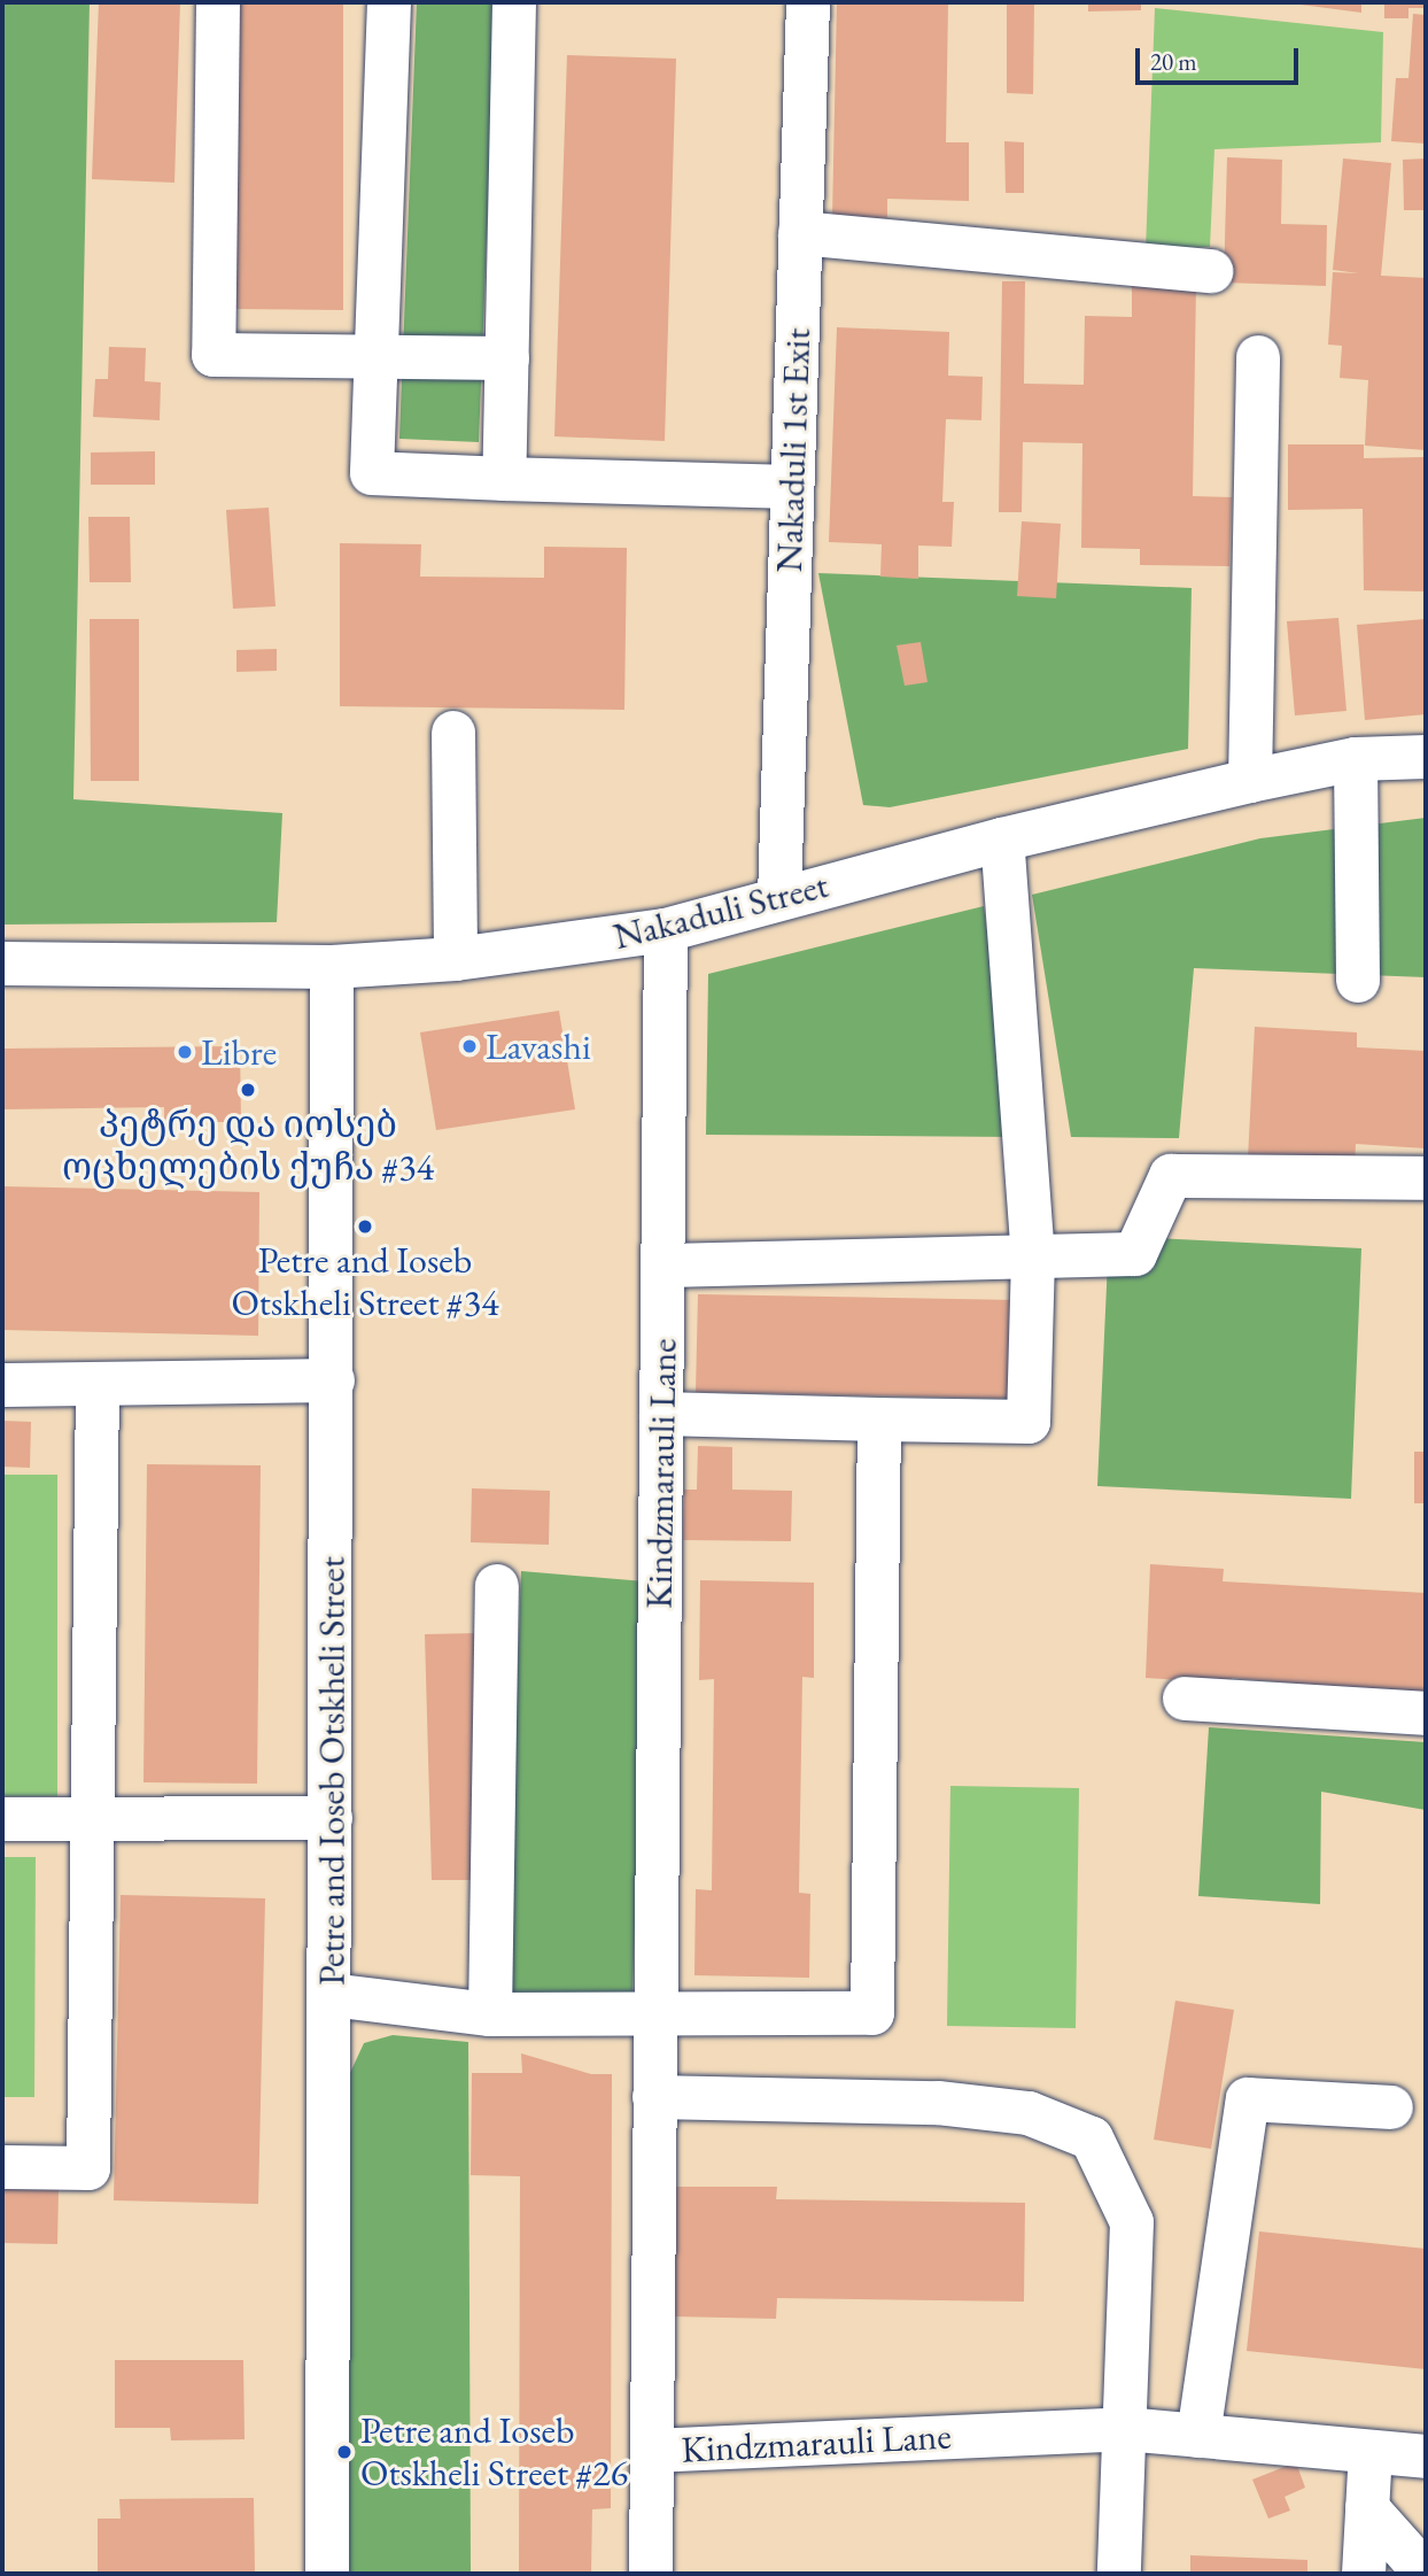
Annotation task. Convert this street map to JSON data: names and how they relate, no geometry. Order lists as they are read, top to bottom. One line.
{"streets":{"street":["Nakaduli 1st Exit","Nakaduli Street","Kindzmarauli Lane","Petre and Ioseb Otskheli Street"]},"crossings":[["Nakaduli 1st Exit","Nakaduli Street"],["Nakaduli Street","Kindzmarauli Lane"],["Nakaduli Street","Petre and Ioseb Otskheli Street"]],"places":["Lavashi","Libre","პეტრე და იოსებ ოცხელების ქუჩა #34","Petre and Ioseb Otskheli Street #34","Petre and Ioseb Otskheli Street #26"],"scale_bar":"20 m"}
